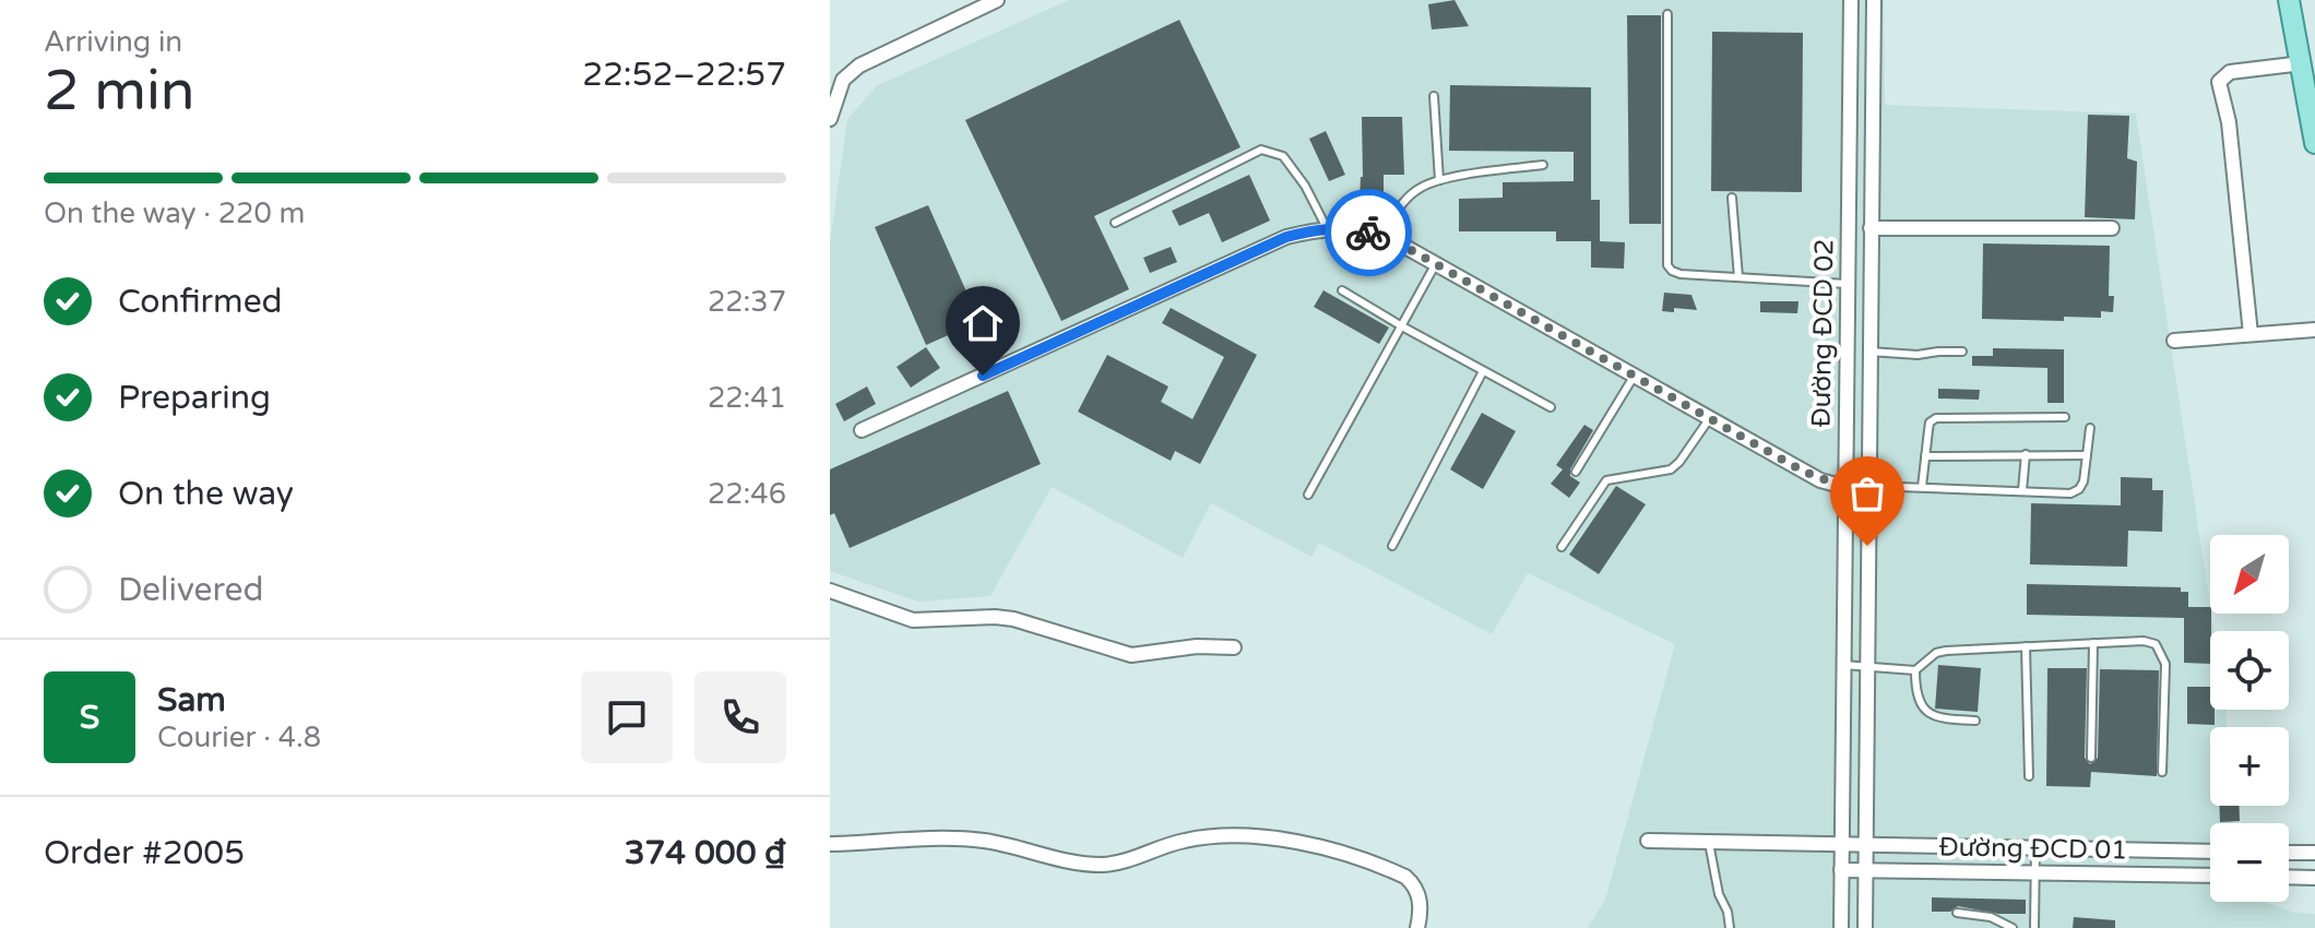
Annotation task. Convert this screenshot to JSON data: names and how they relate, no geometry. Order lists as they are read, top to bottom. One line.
{"streets":{"street":["Đường ĐCD 02","Đường ĐCD 01"]},"crossings":[["Đường ĐCD 02","Đường ĐCD 01"]],"north":"bottom left","page":{"heading":["2 min","Arriving in","22:52–22:57"],"panel":["Sam","Courier · 4.8","Order #2005","374 000 ₫"],"bar":"On the way · 220 m","list":[["Confirmed","22:37"],["Preparing","22:41"],["On the way","22:46"],"Delivered"],"map_buttons":["+","−"],"round":"S"}}
